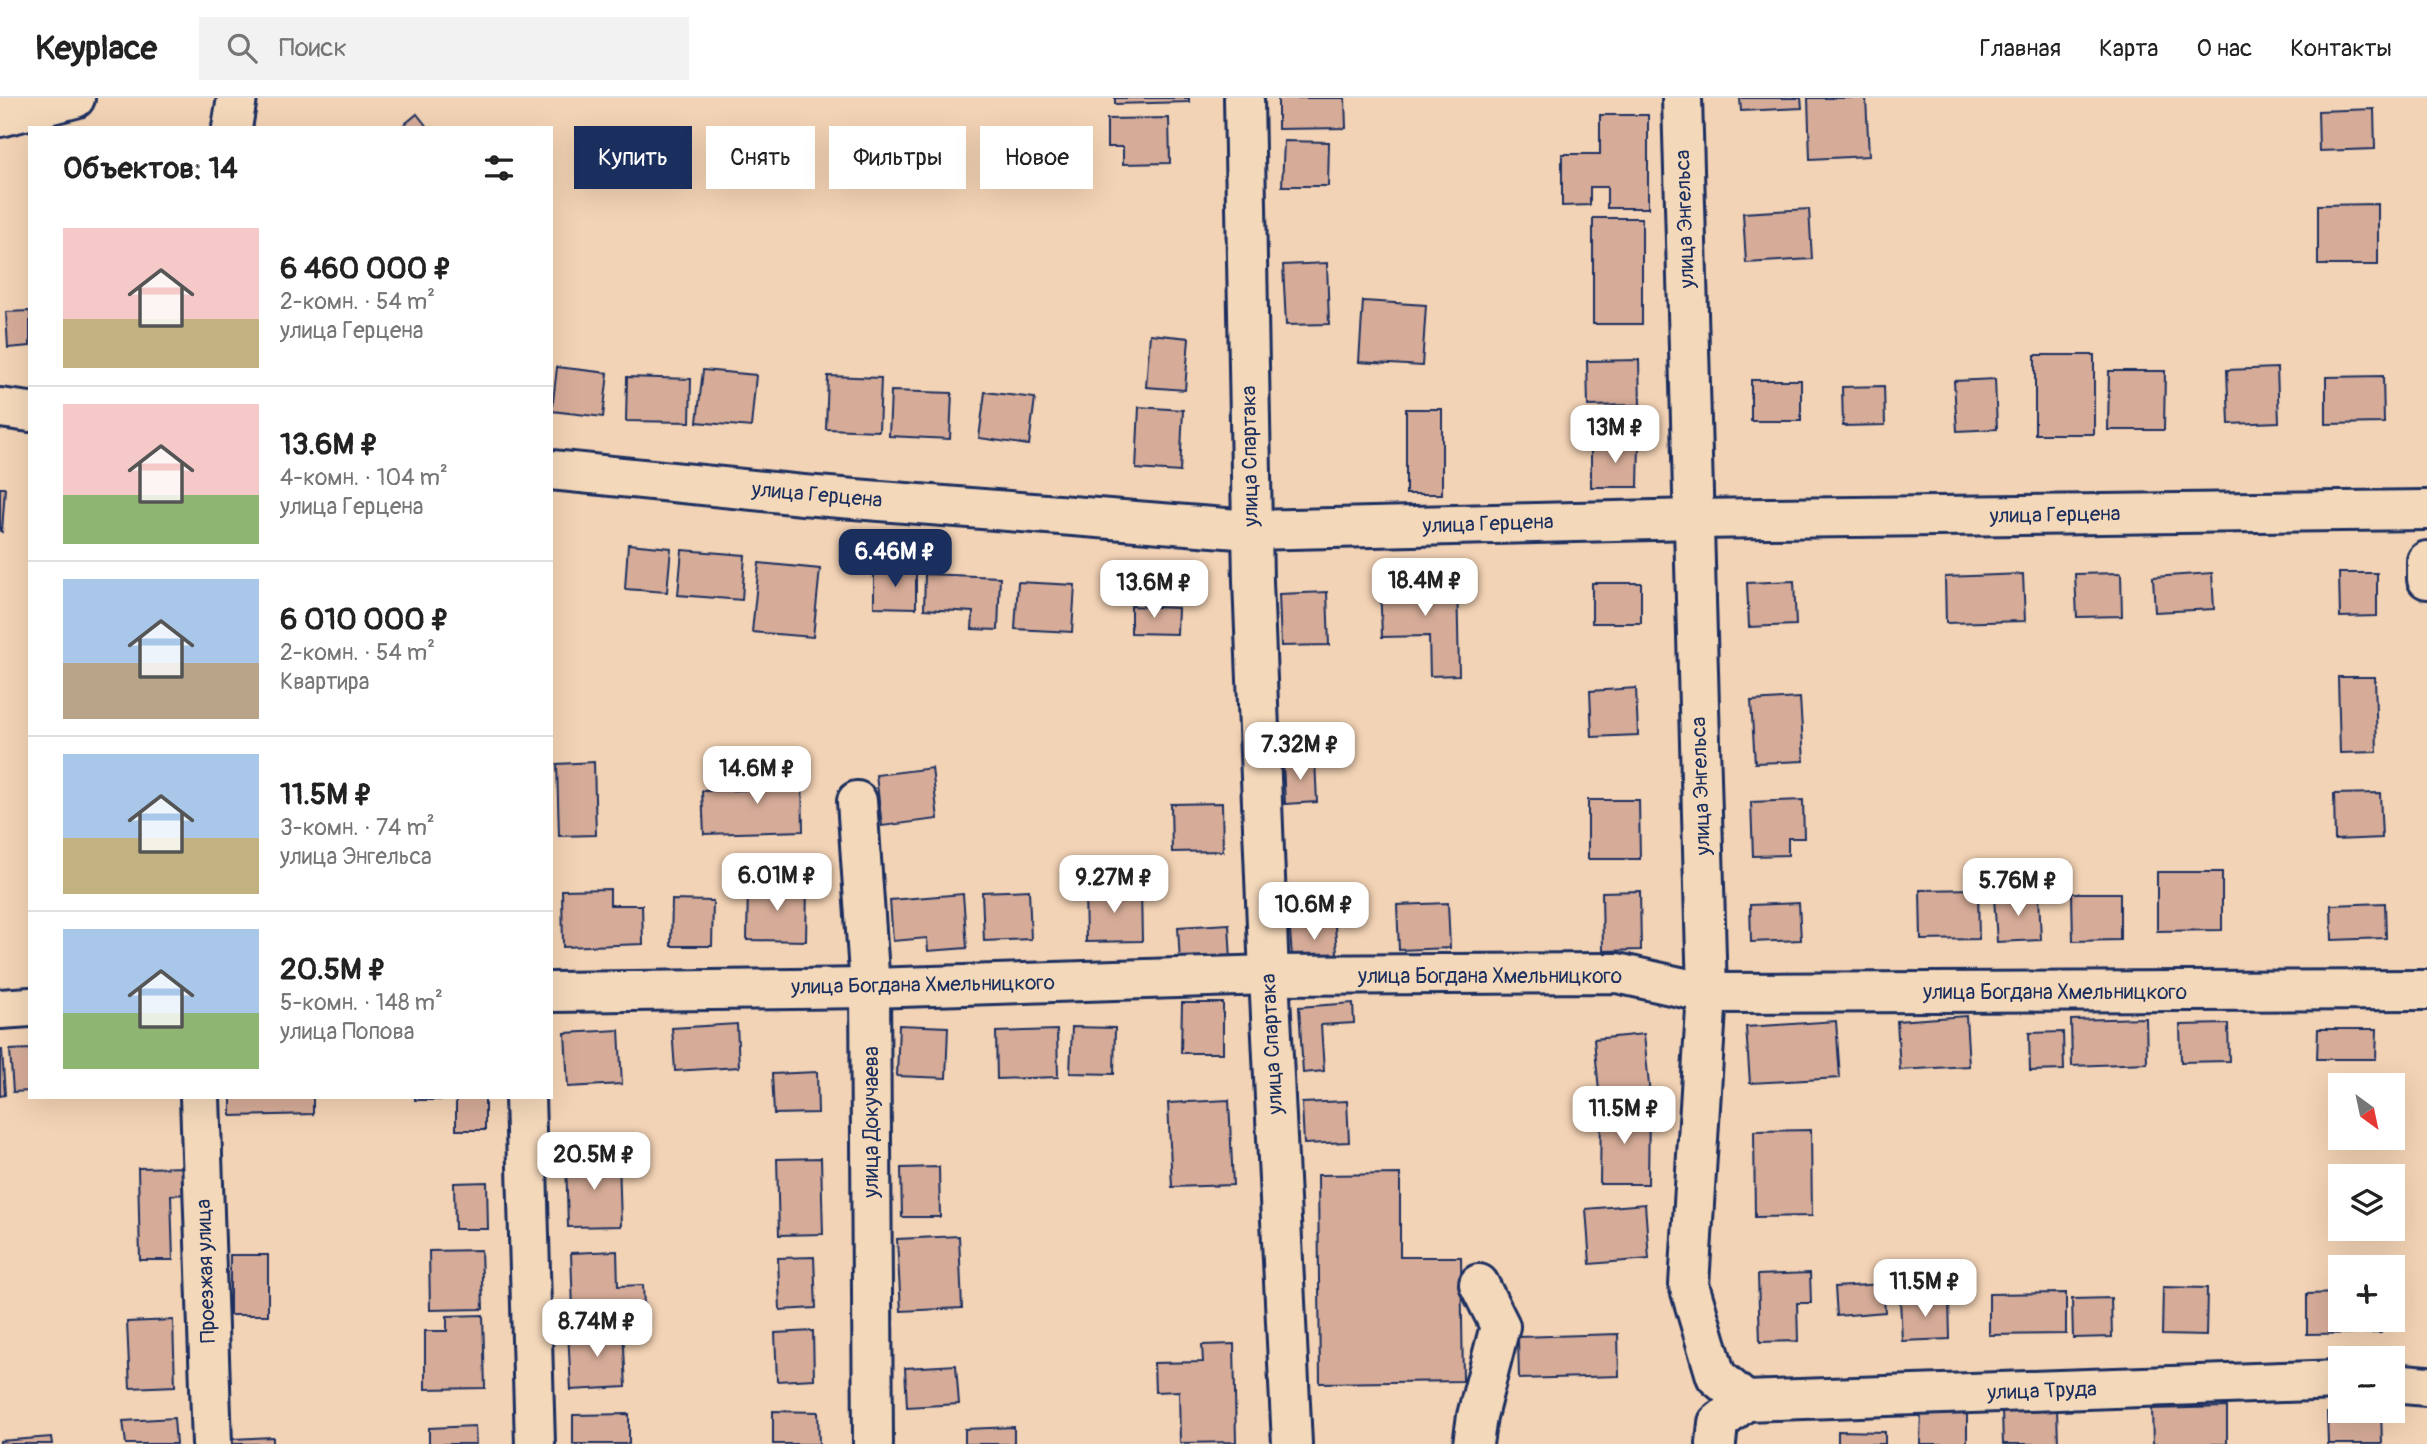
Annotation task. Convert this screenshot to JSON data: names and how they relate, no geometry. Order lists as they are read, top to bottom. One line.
{"streets":{"street":["улица Энгельса","улица Спартака","улица Герцена","улица Богдана Хмельницкого","улица Докучаева","Проезжая улица","улица Труда"]},"crossings":[["улица Энгельса","улица Герцена"],["улица Энгельса","улица Богдана Хмельницкого"],["улица Энгельса","улица Труда"],["улица Спартака","улица Герцена"],["улица Спартака","улица Богдана Хмельницкого"],["улица Богдана Хмельницкого","улица Докучаева"]],"north":"bottom right","page":{"header":"Keyplace","search":"Поиск","nav":["Главная","Карта","О нас","Контакты"],"chip":["Купить","Снять","Фильтры","Новое"],"heading":"Объектов: 14","list":[{"name":"6 460 000 ₽","note":"2-комн. · 54 m² · улица Герцена"},{"name":"13.6M ₽","note":"4-комн. · 104 m² · улица Герцена"},{"name":"6 010 000 ₽","note":"2-комн. · 54 m² · Квартира"},{"name":"11.5M ₽","note":"3-комн. · 74 m² · улица Энгельса"},{"name":"20.5M ₽","note":"5-комн. · 148 m² · улица Попова"}],"price":["13M ₽","6.46M ₽","18.4M ₽","13.6M ₽","7.32M ₽","14.6M ₽","6.01M ₽","9.27M ₽","5.76M ₽","10.6M ₽","11.5M ₽","20.5M ₽","11.5M ₽","8.74M ₽"],"map_buttons":["+","−"]}}
